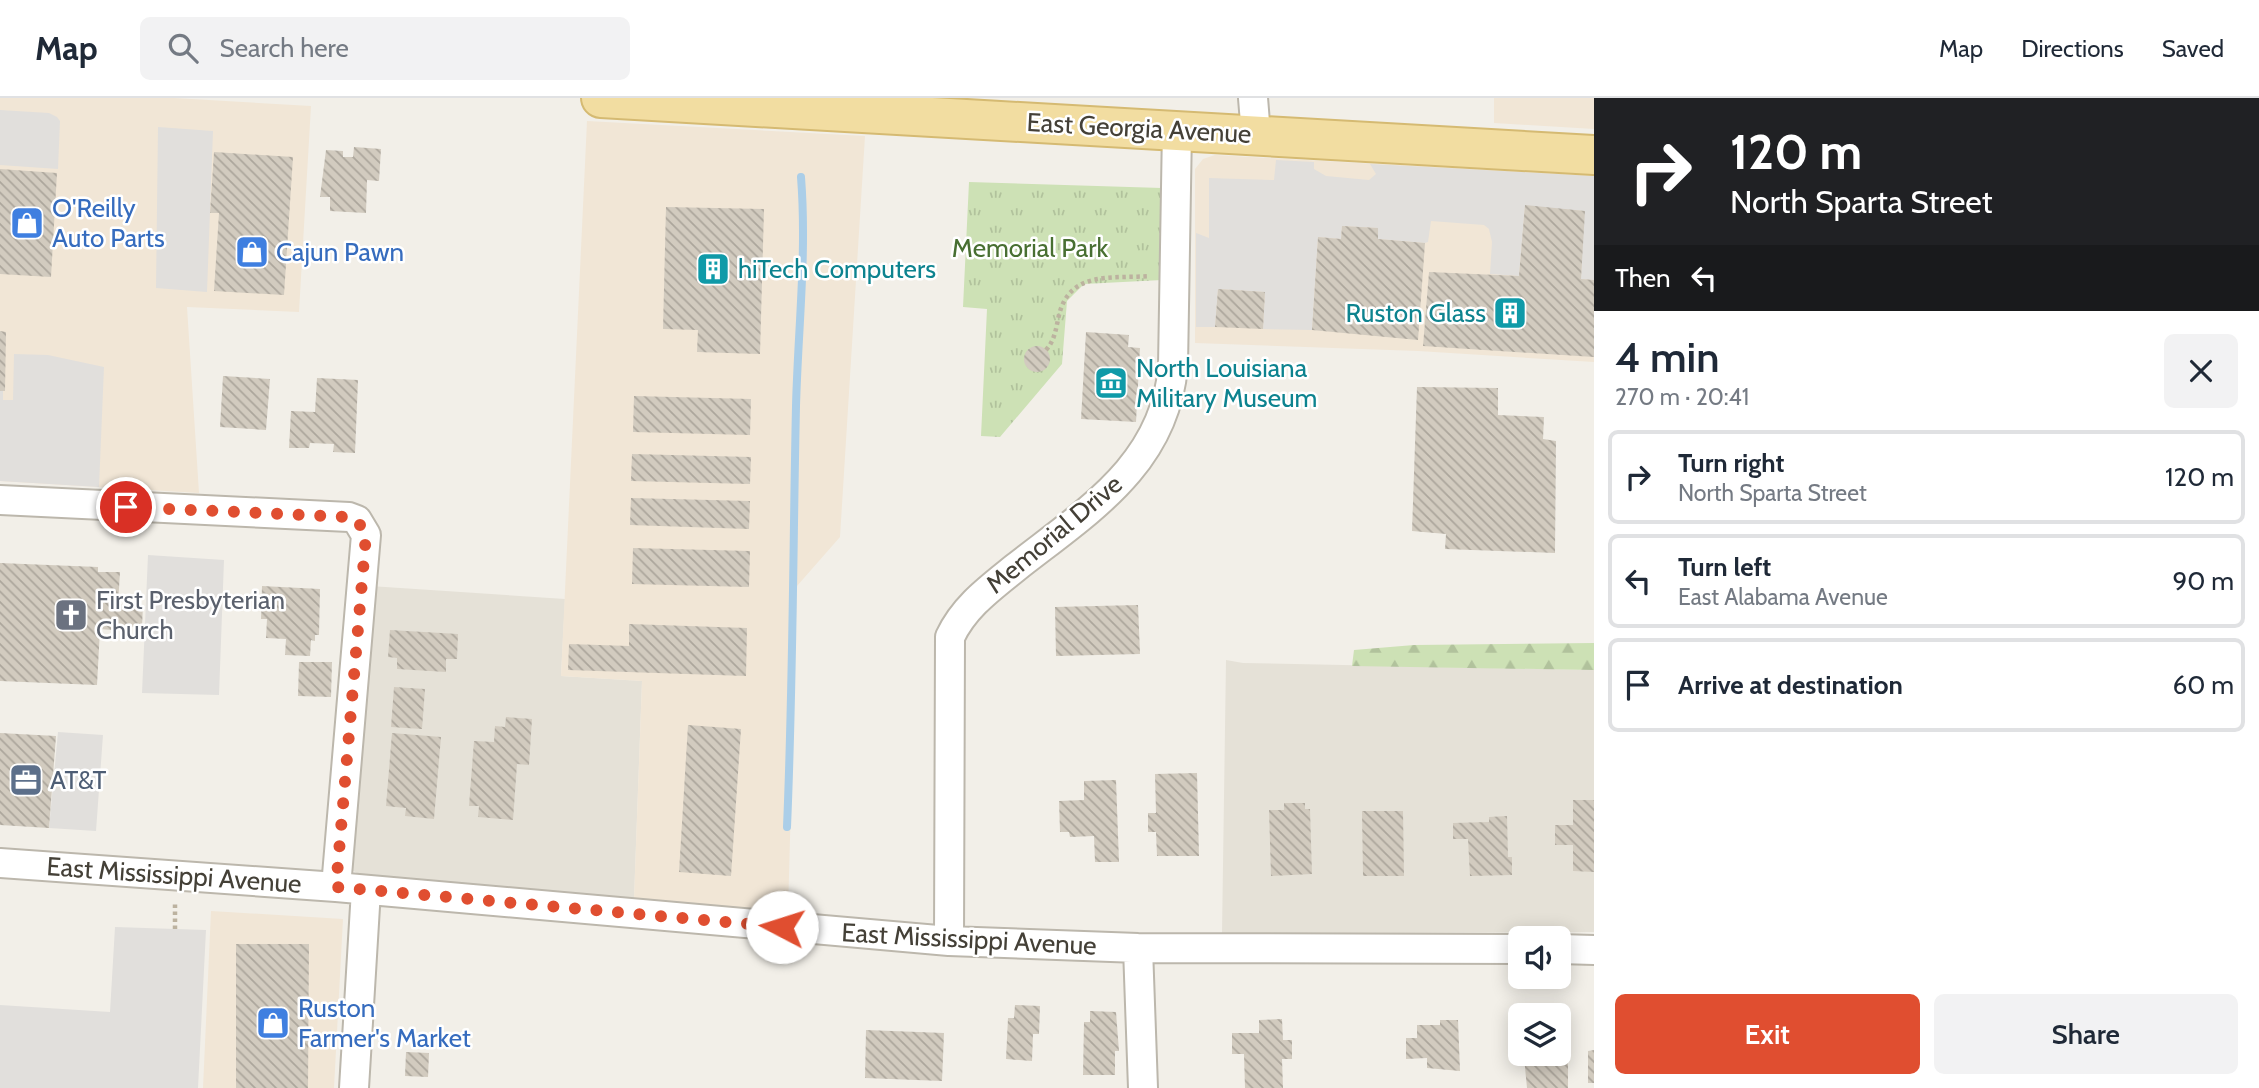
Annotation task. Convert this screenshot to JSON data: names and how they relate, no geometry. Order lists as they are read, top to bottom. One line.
{"streets":{"main road":["East Georgia Avenue"],"street":["Memorial Drive","East Mississippi Avenue"]},"crossings":[["East Georgia Avenue","Memorial Drive"],["Memorial Drive","East Mississippi Avenue"]],"parks":["Memorial Park"],"places":{"shop":["O'Reilly Auto Parts","Cajun Pawn","Ruston Farmer's Market"],"building":["hiTech Computers","Ruston Glass"],"museum":["North Louisiana Military Museum"],"church":["First Presbyterian Church"],"office":["AT&T"]},"page":{"header":"Map","search":"Search here","nav":["Map","Directions","Saved"],"turn":["120 m","North Sparta Street"],"then":"Then","heading":["4 min","270 m · 20:41"],"list":[{"name":"Turn right","note":"North Sparta Street","value":"120 m"},{"name":"Turn left","note":"East Alabama Avenue","value":"90 m"},{"name":"Arrive at destination","value":"60 m"}],"buttons":["Exit","Share"]}}
